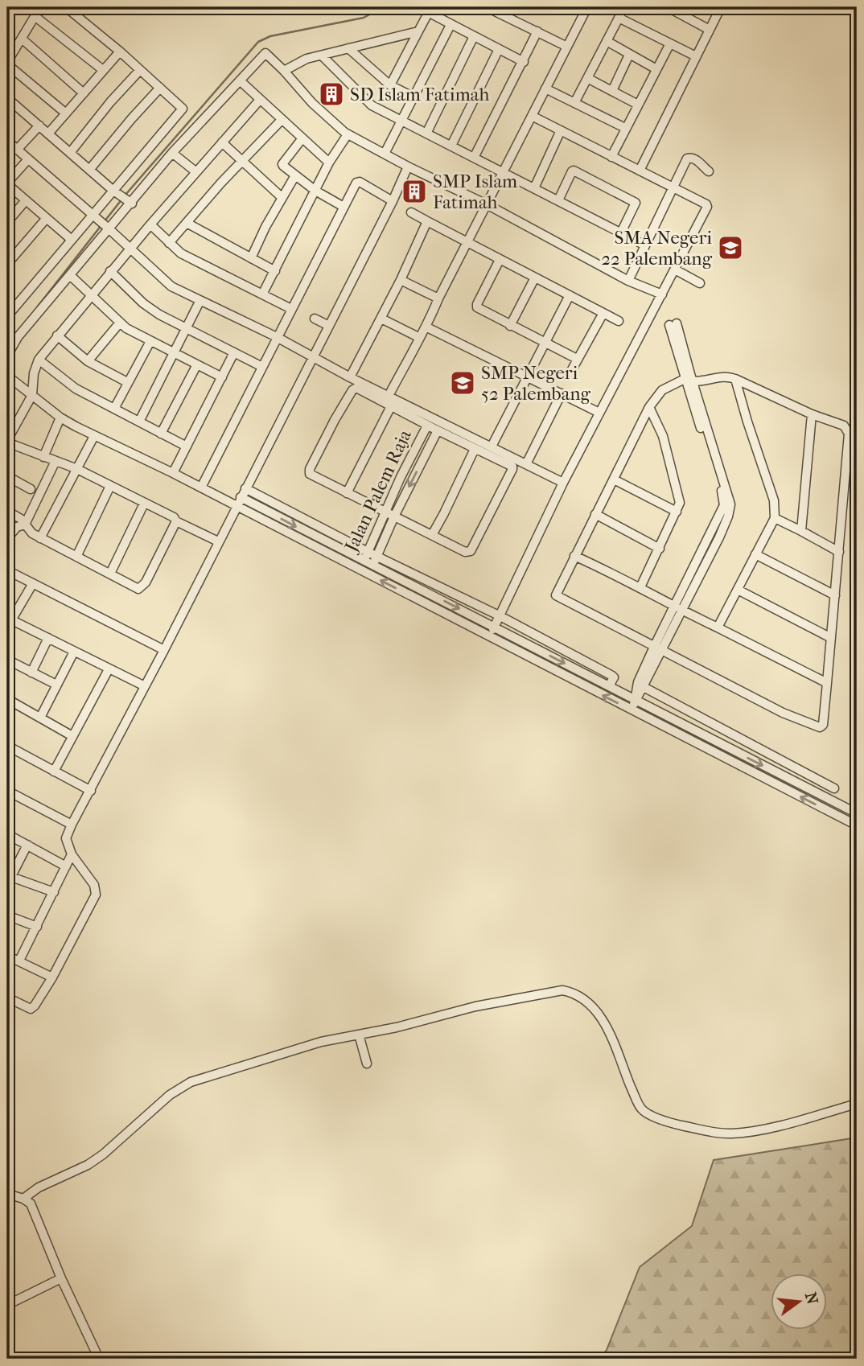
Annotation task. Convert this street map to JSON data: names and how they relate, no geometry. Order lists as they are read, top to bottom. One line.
{"streets":{"street":["Jalan Palem Raja"]},"places":{"building":["SD Islam Fatimah","SMP Islam Fatimah"],"school or university":["SMA Negeri 22 Palembang","SMP Negeri 52 Palembang"]},"north":"right"}
